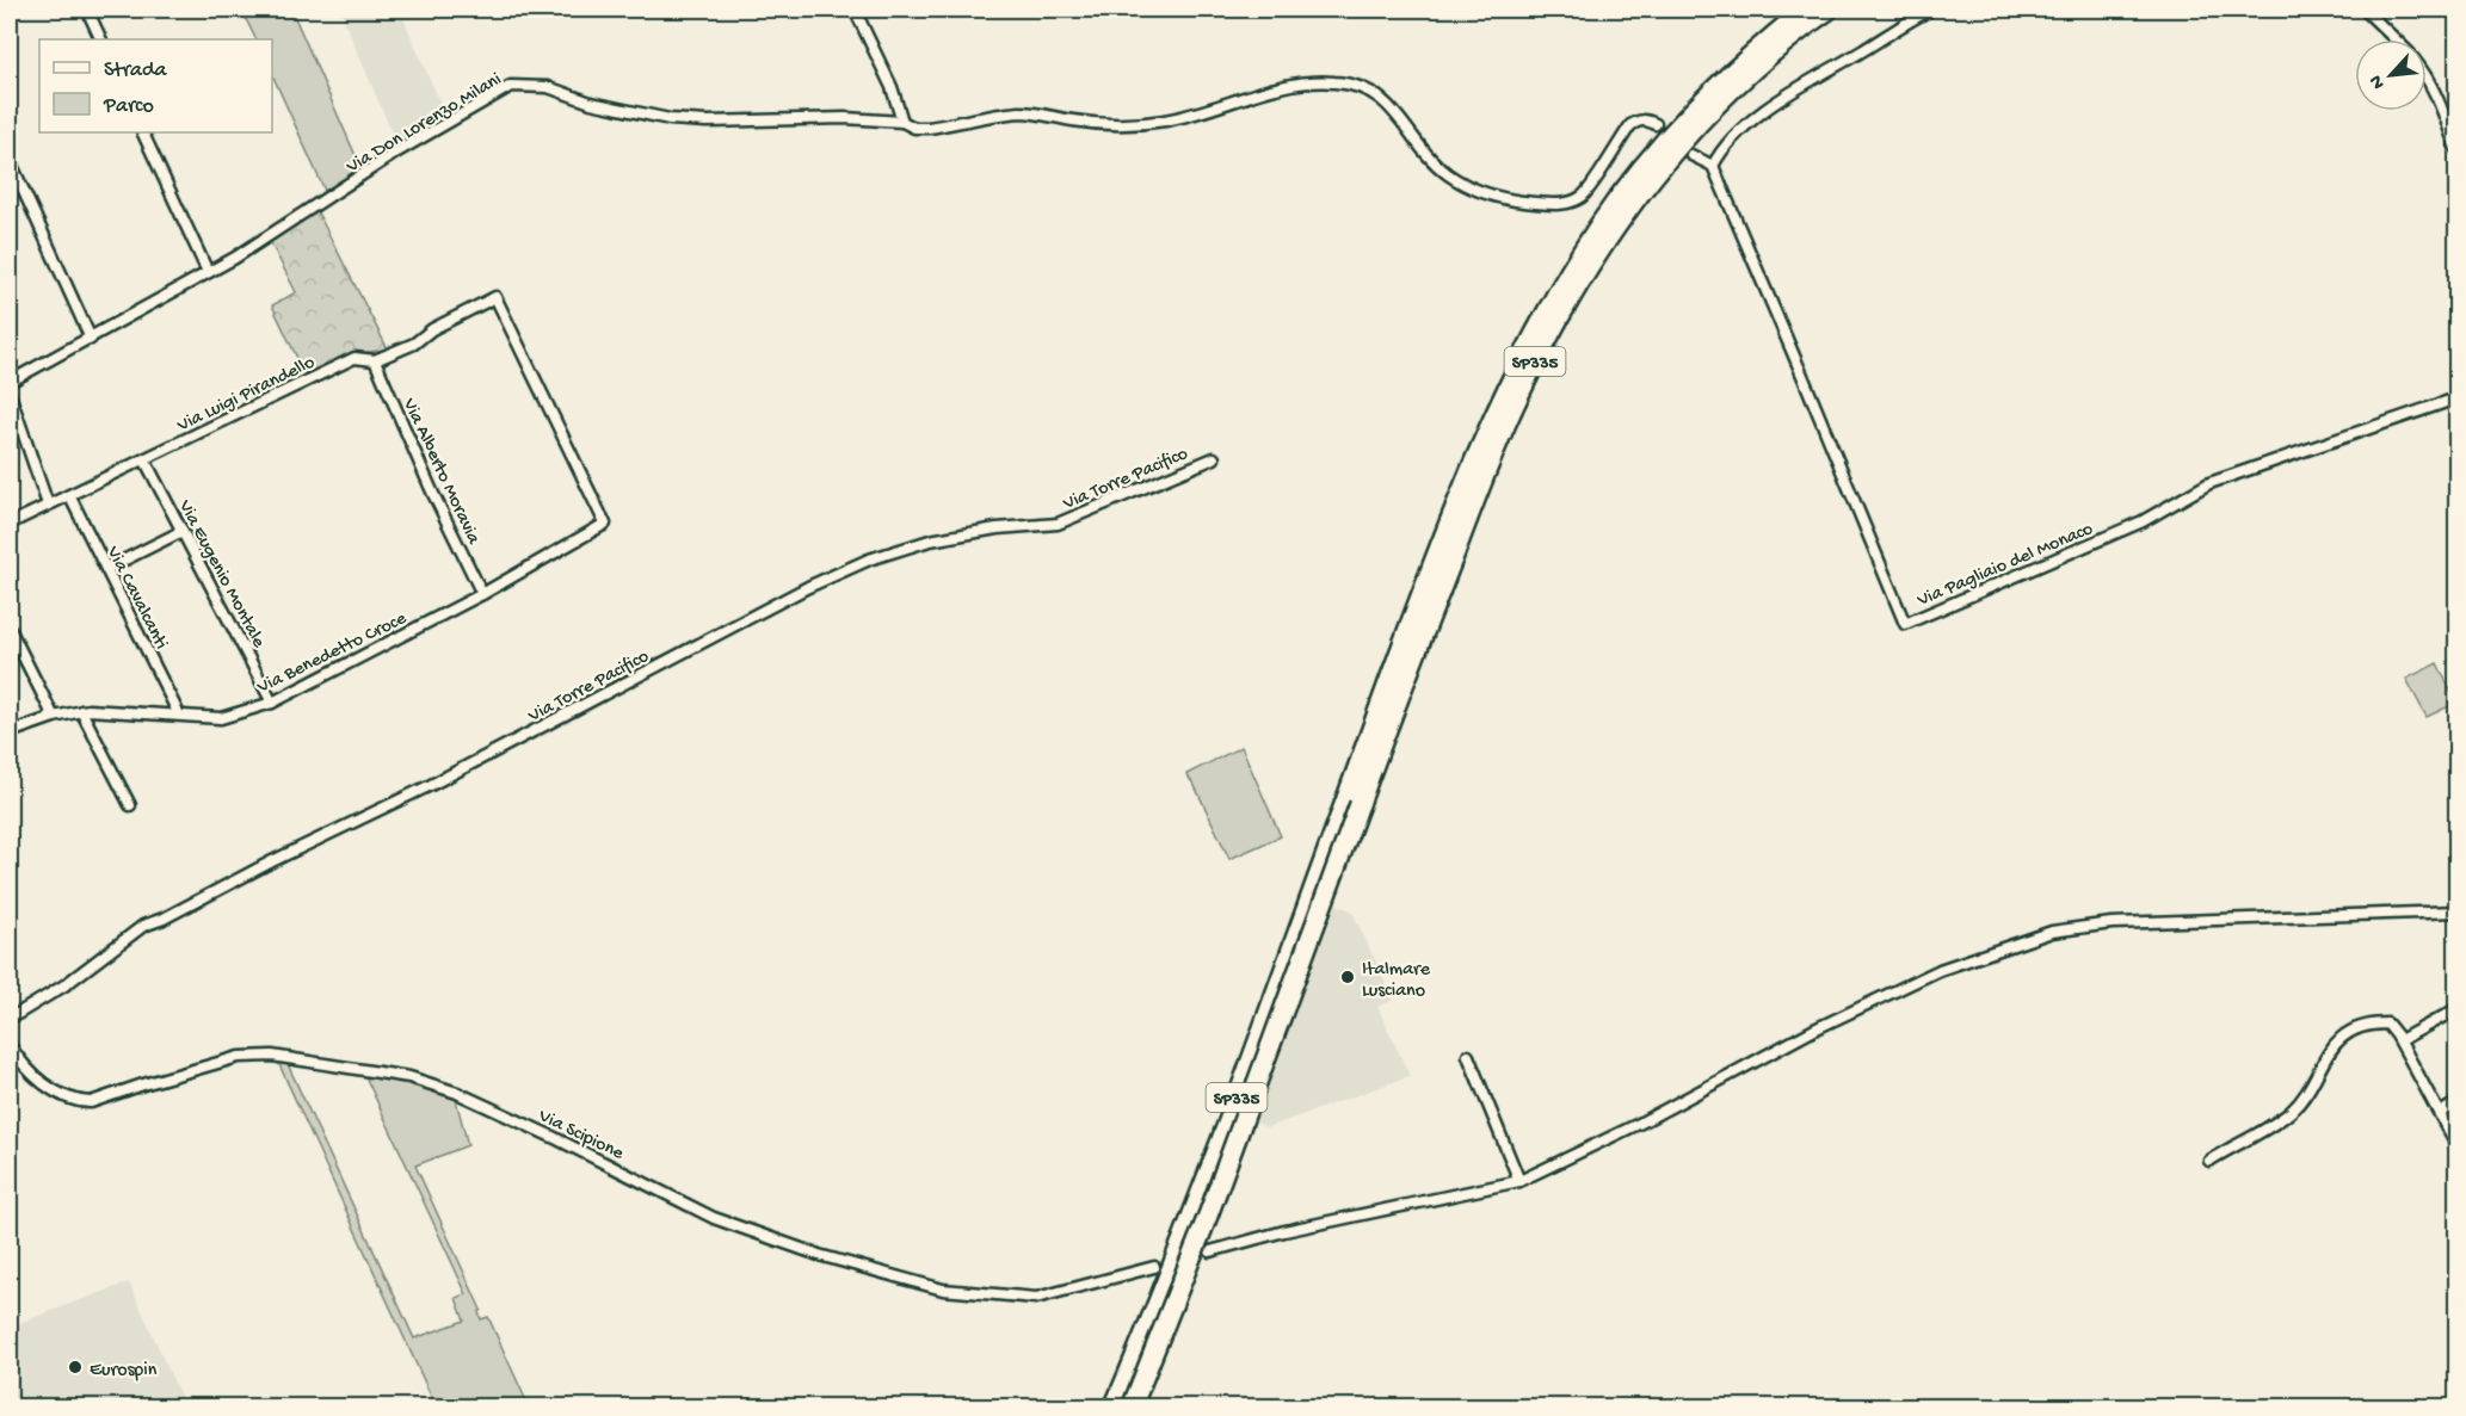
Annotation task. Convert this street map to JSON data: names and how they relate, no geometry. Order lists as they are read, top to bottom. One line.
{"streets":{"highway":["SP335"],"street":["Via Don Lorenzo Milani","Via Luigi Pirandello","Via Alberto Moravia","Via Torre Pacifico","Via Pagliaio del Monaco","Via Eugenio Montale","Via Cavalcanti","Via Benedetto Croce","Via Scipione"]},"crossings":[["Via Luigi Pirandello","Via Alberto Moravia"],["Via Luigi Pirandello","Via Eugenio Montale"],["Via Luigi Pirandello","Via Cavalcanti"],["Via Luigi Pirandello","Via Benedetto Croce"],["Via Alberto Moravia","Via Benedetto Croce"],["Via Eugenio Montale","Via Benedetto Croce"],["Via Cavalcanti","Via Benedetto Croce"]],"places":["Italmare Lusciano","Eurospin"],"legend":["Strada","Parco"],"north":"bottom left"}
